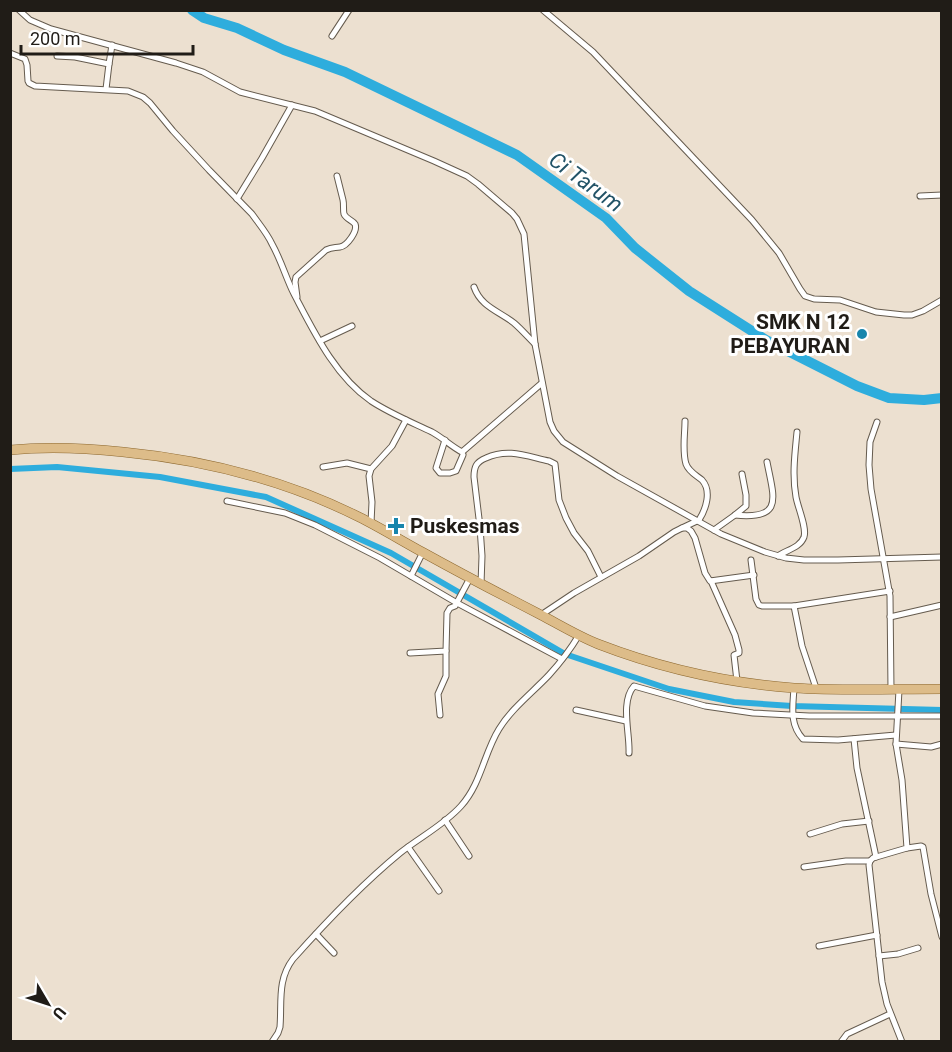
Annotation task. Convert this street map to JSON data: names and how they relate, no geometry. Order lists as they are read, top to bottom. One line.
{"water":["Ci Tarum"],"places":{"other":["SMK N 12 PEBAYURAN"],"health":["Puskesmas"]},"scale_bar":"200 m","north":"bottom right"}
